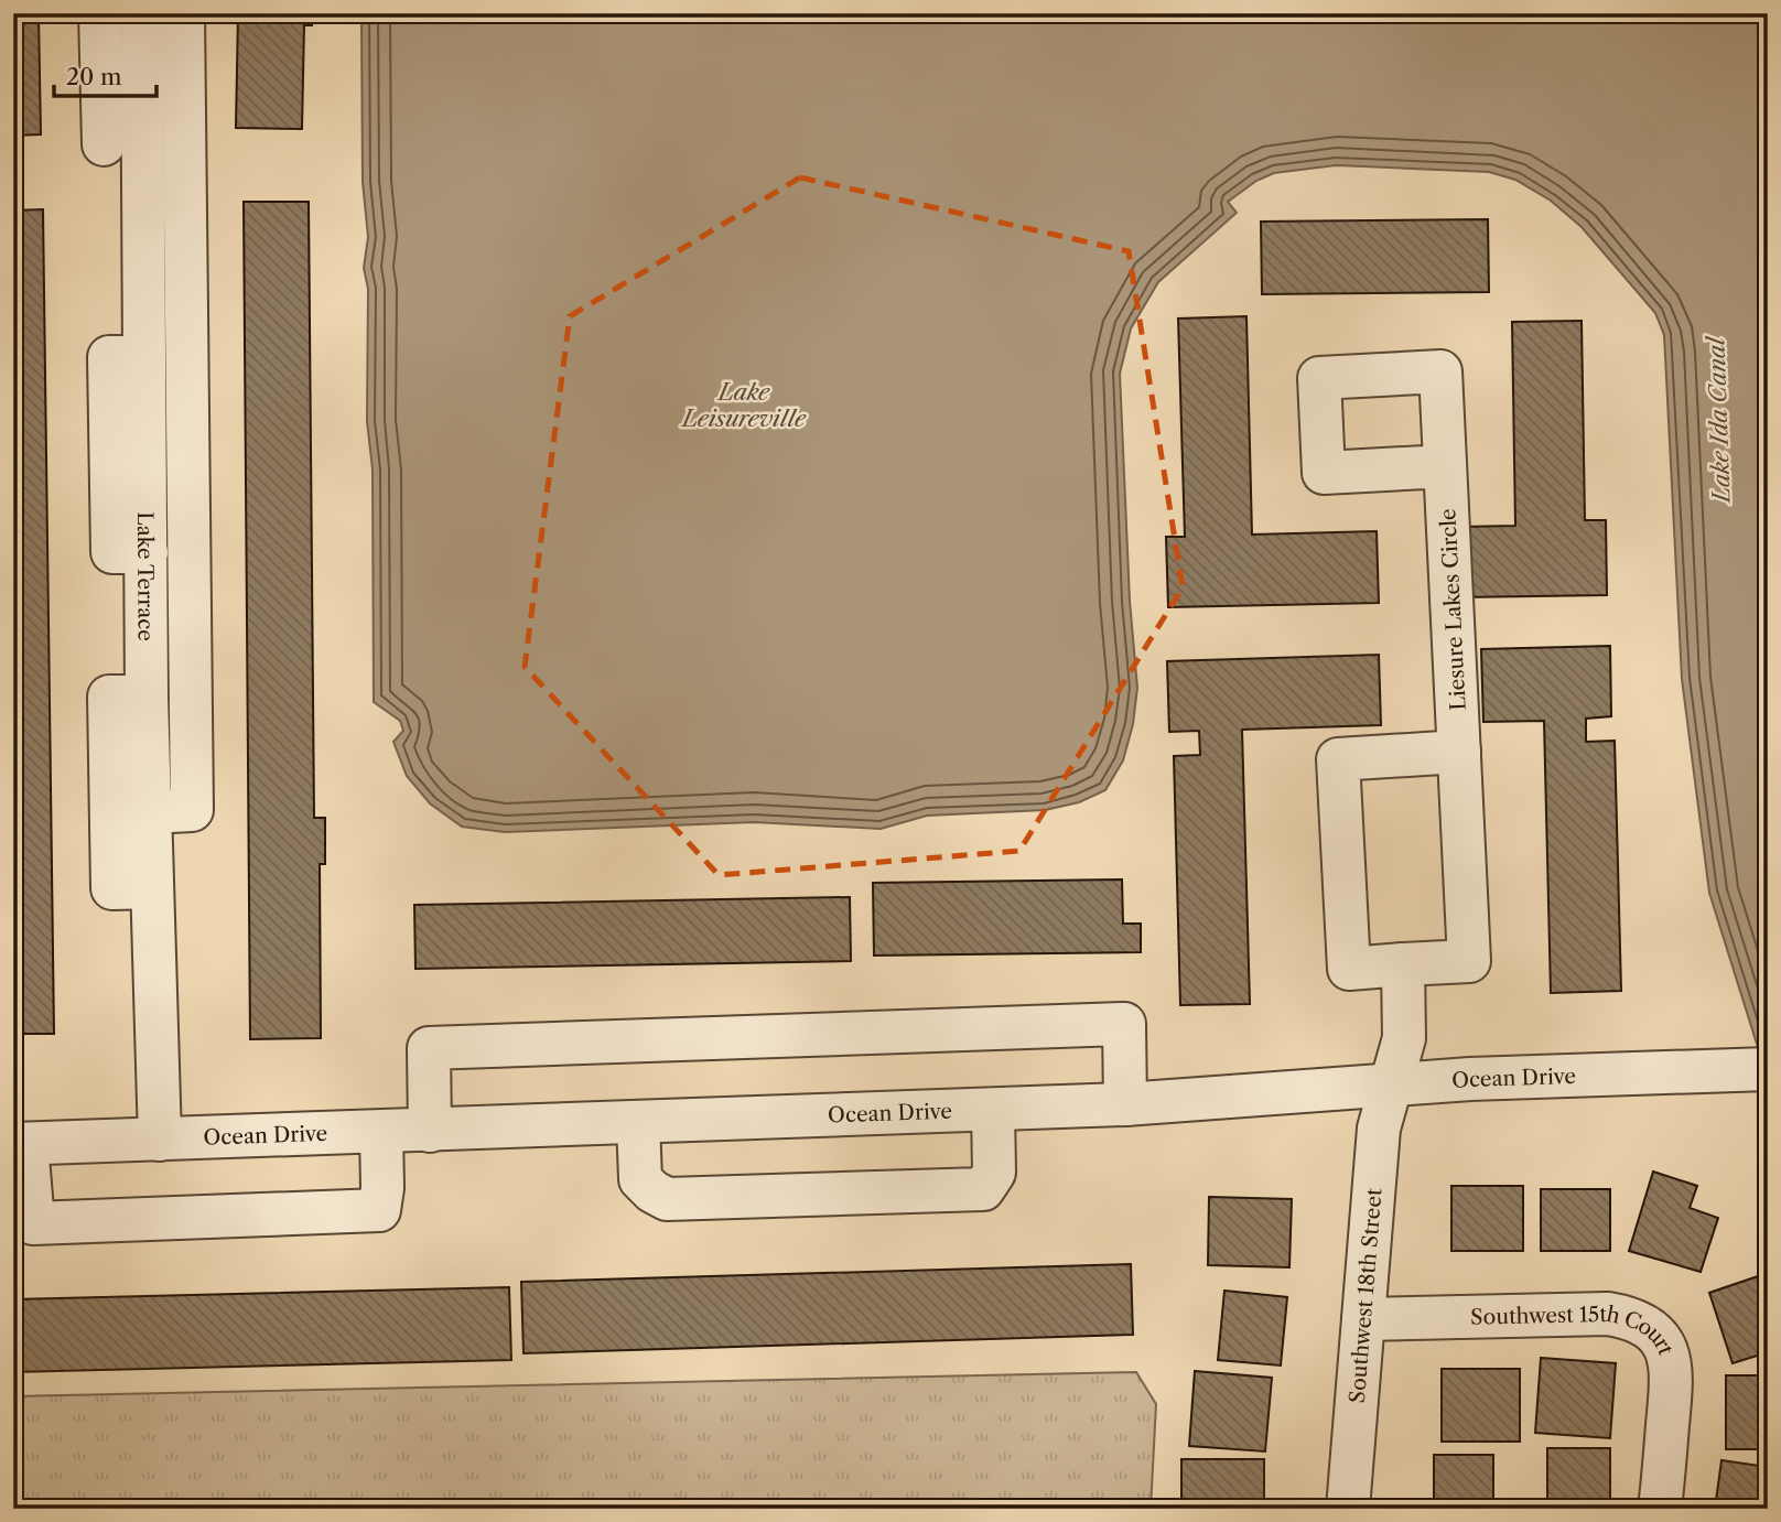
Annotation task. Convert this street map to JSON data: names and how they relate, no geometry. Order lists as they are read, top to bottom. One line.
{"streets":{"street":["Lake Terrace","Liesure Lakes Circle","Ocean Drive","Southwest 18th Street","Southwest 15th Court"]},"crossings":[["Lake Terrace","Ocean Drive"],["Ocean Drive","Southwest 18th Street"],["Southwest 18th Street","Southwest 15th Court"]],"water":["Lake Leisureville","Lake Ida Canal"],"scale_bar":"20 m"}
